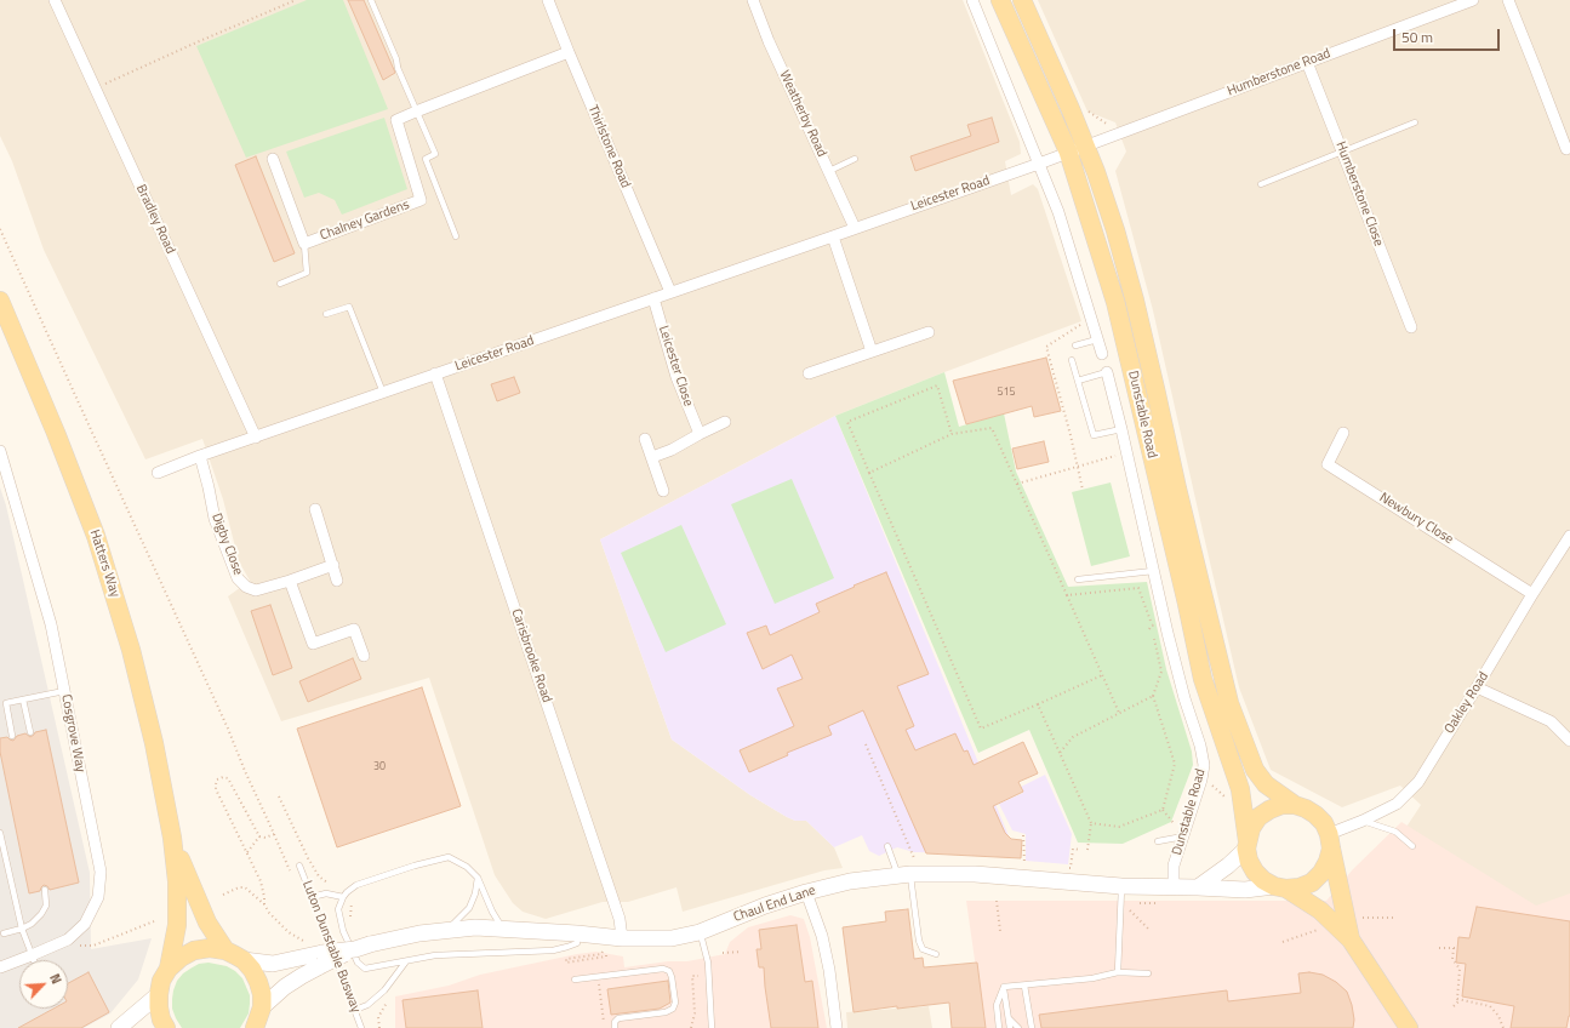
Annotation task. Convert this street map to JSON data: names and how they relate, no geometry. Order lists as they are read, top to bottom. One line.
{"streets":{"main road":["Dunstable Road","Hatters Way"],"street":["Humberstone Road","Weatherby Road","Thirlstone Road","Leicester Road","Humberstone Close","Bradley Road","Chalney Gardens","Leicester Close","Newbury Close","Digby Close","Carisbrooke Road","Oakley Road","Cosgrove Way","Chaul End Lane"],"lane":["Luton Dunstable Busway"]},"crossings":[["Humberstone Road","Leicester Road"],["Humberstone Road","Humberstone Close"],["Humberstone Road","Dunstable Road"],["Weatherby Road","Leicester Road"],["Thirlstone Road","Leicester Road"],["Thirlstone Road","Chalney Gardens"],["Leicester Road","Bradley Road"],["Leicester Road","Leicester Close"],["Leicester Road","Dunstable Road"],["Leicester Road","Digby Close"],["Leicester Road","Carisbrooke Road"],["Dunstable Road","Oakley Road"],["Dunstable Road","Chaul End Lane"],["Newbury Close","Oakley Road"],["Carisbrooke Road","Chaul End Lane"],["Oakley Road","Chaul End Lane"]],"house_numbers":["515","30"],"scale_bar":"50 m","north":"top right"}
